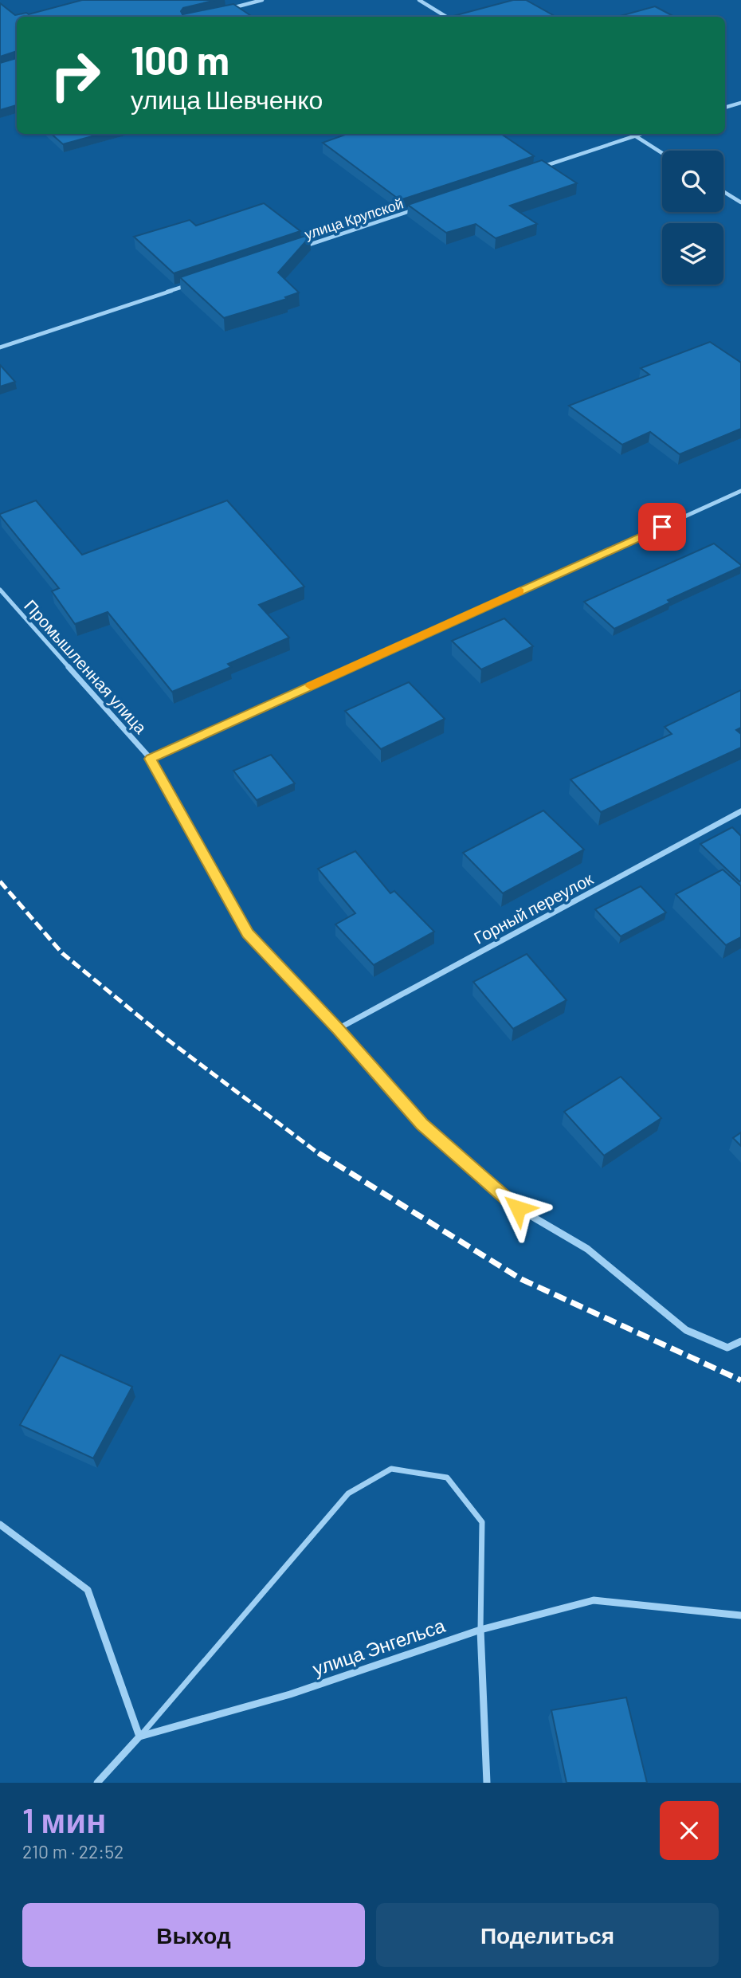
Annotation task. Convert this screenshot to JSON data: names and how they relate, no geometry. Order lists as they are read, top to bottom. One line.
{"streets":{"street":["улица Крупской","Промышленная улица","Горный переулок","улица Энгельса"]},"crossings":[["Промышленная улица","Горный переулок"]],"page":{"turn":["100 m","улица Шевченко"],"heading":["1 мин","210 m · 22:52"],"buttons":["Выход","Поделиться"]}}
